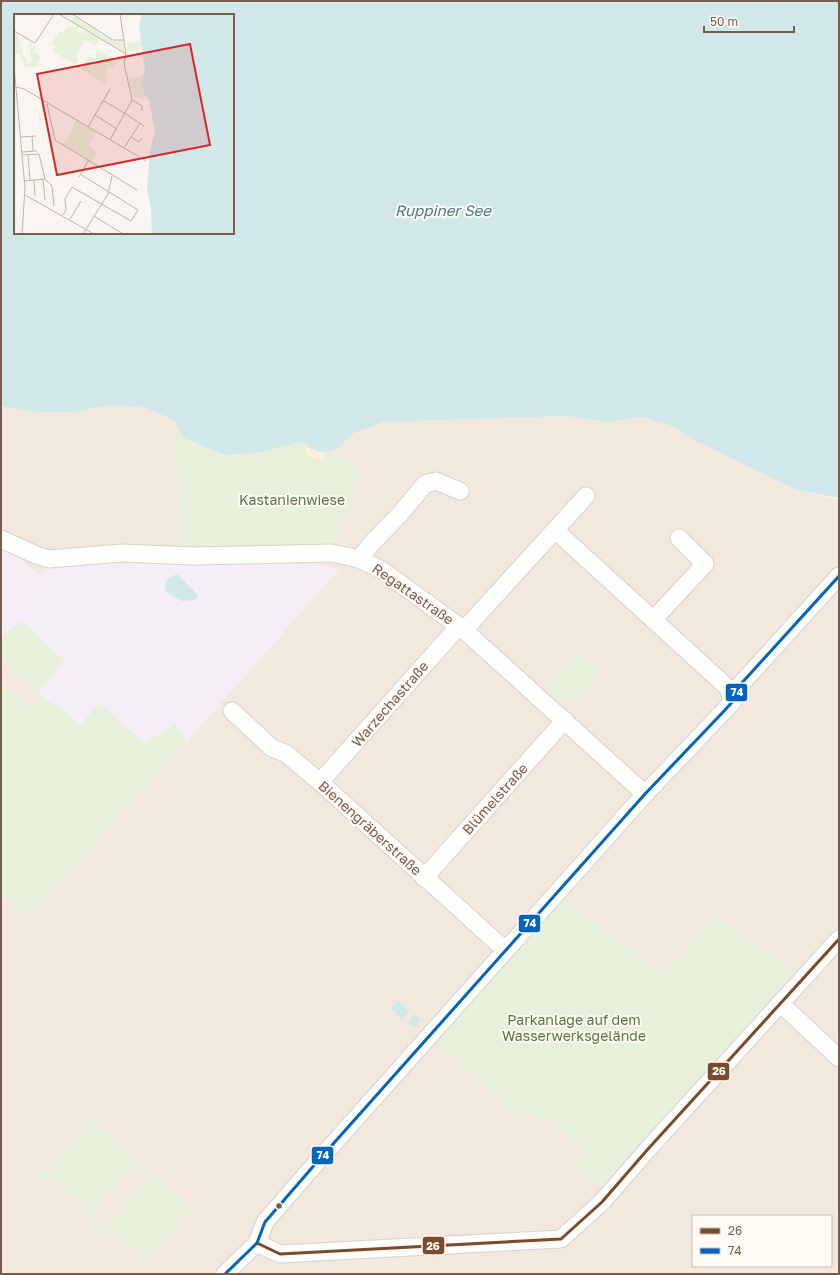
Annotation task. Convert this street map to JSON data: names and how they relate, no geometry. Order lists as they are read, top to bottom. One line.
{"streets":{"street":["Regattastraße","Warzechastraße","Blümelstraße","Bienengräberstraße"]},"crossings":[["Regattastraße","Warzechastraße"],["Regattastraße","Blümelstraße"],["Warzechastraße","Bienengräberstraße"],["Blümelstraße","Bienengräberstraße"]],"water":["Ruppiner See"],"parks":["Kastanienwiese","Parkanlage auf dem Wasserwerksgelände"],"lines":["transit line 74","transit line 26"],"legend":["26","74"],"scale_bar":"50 m"}
